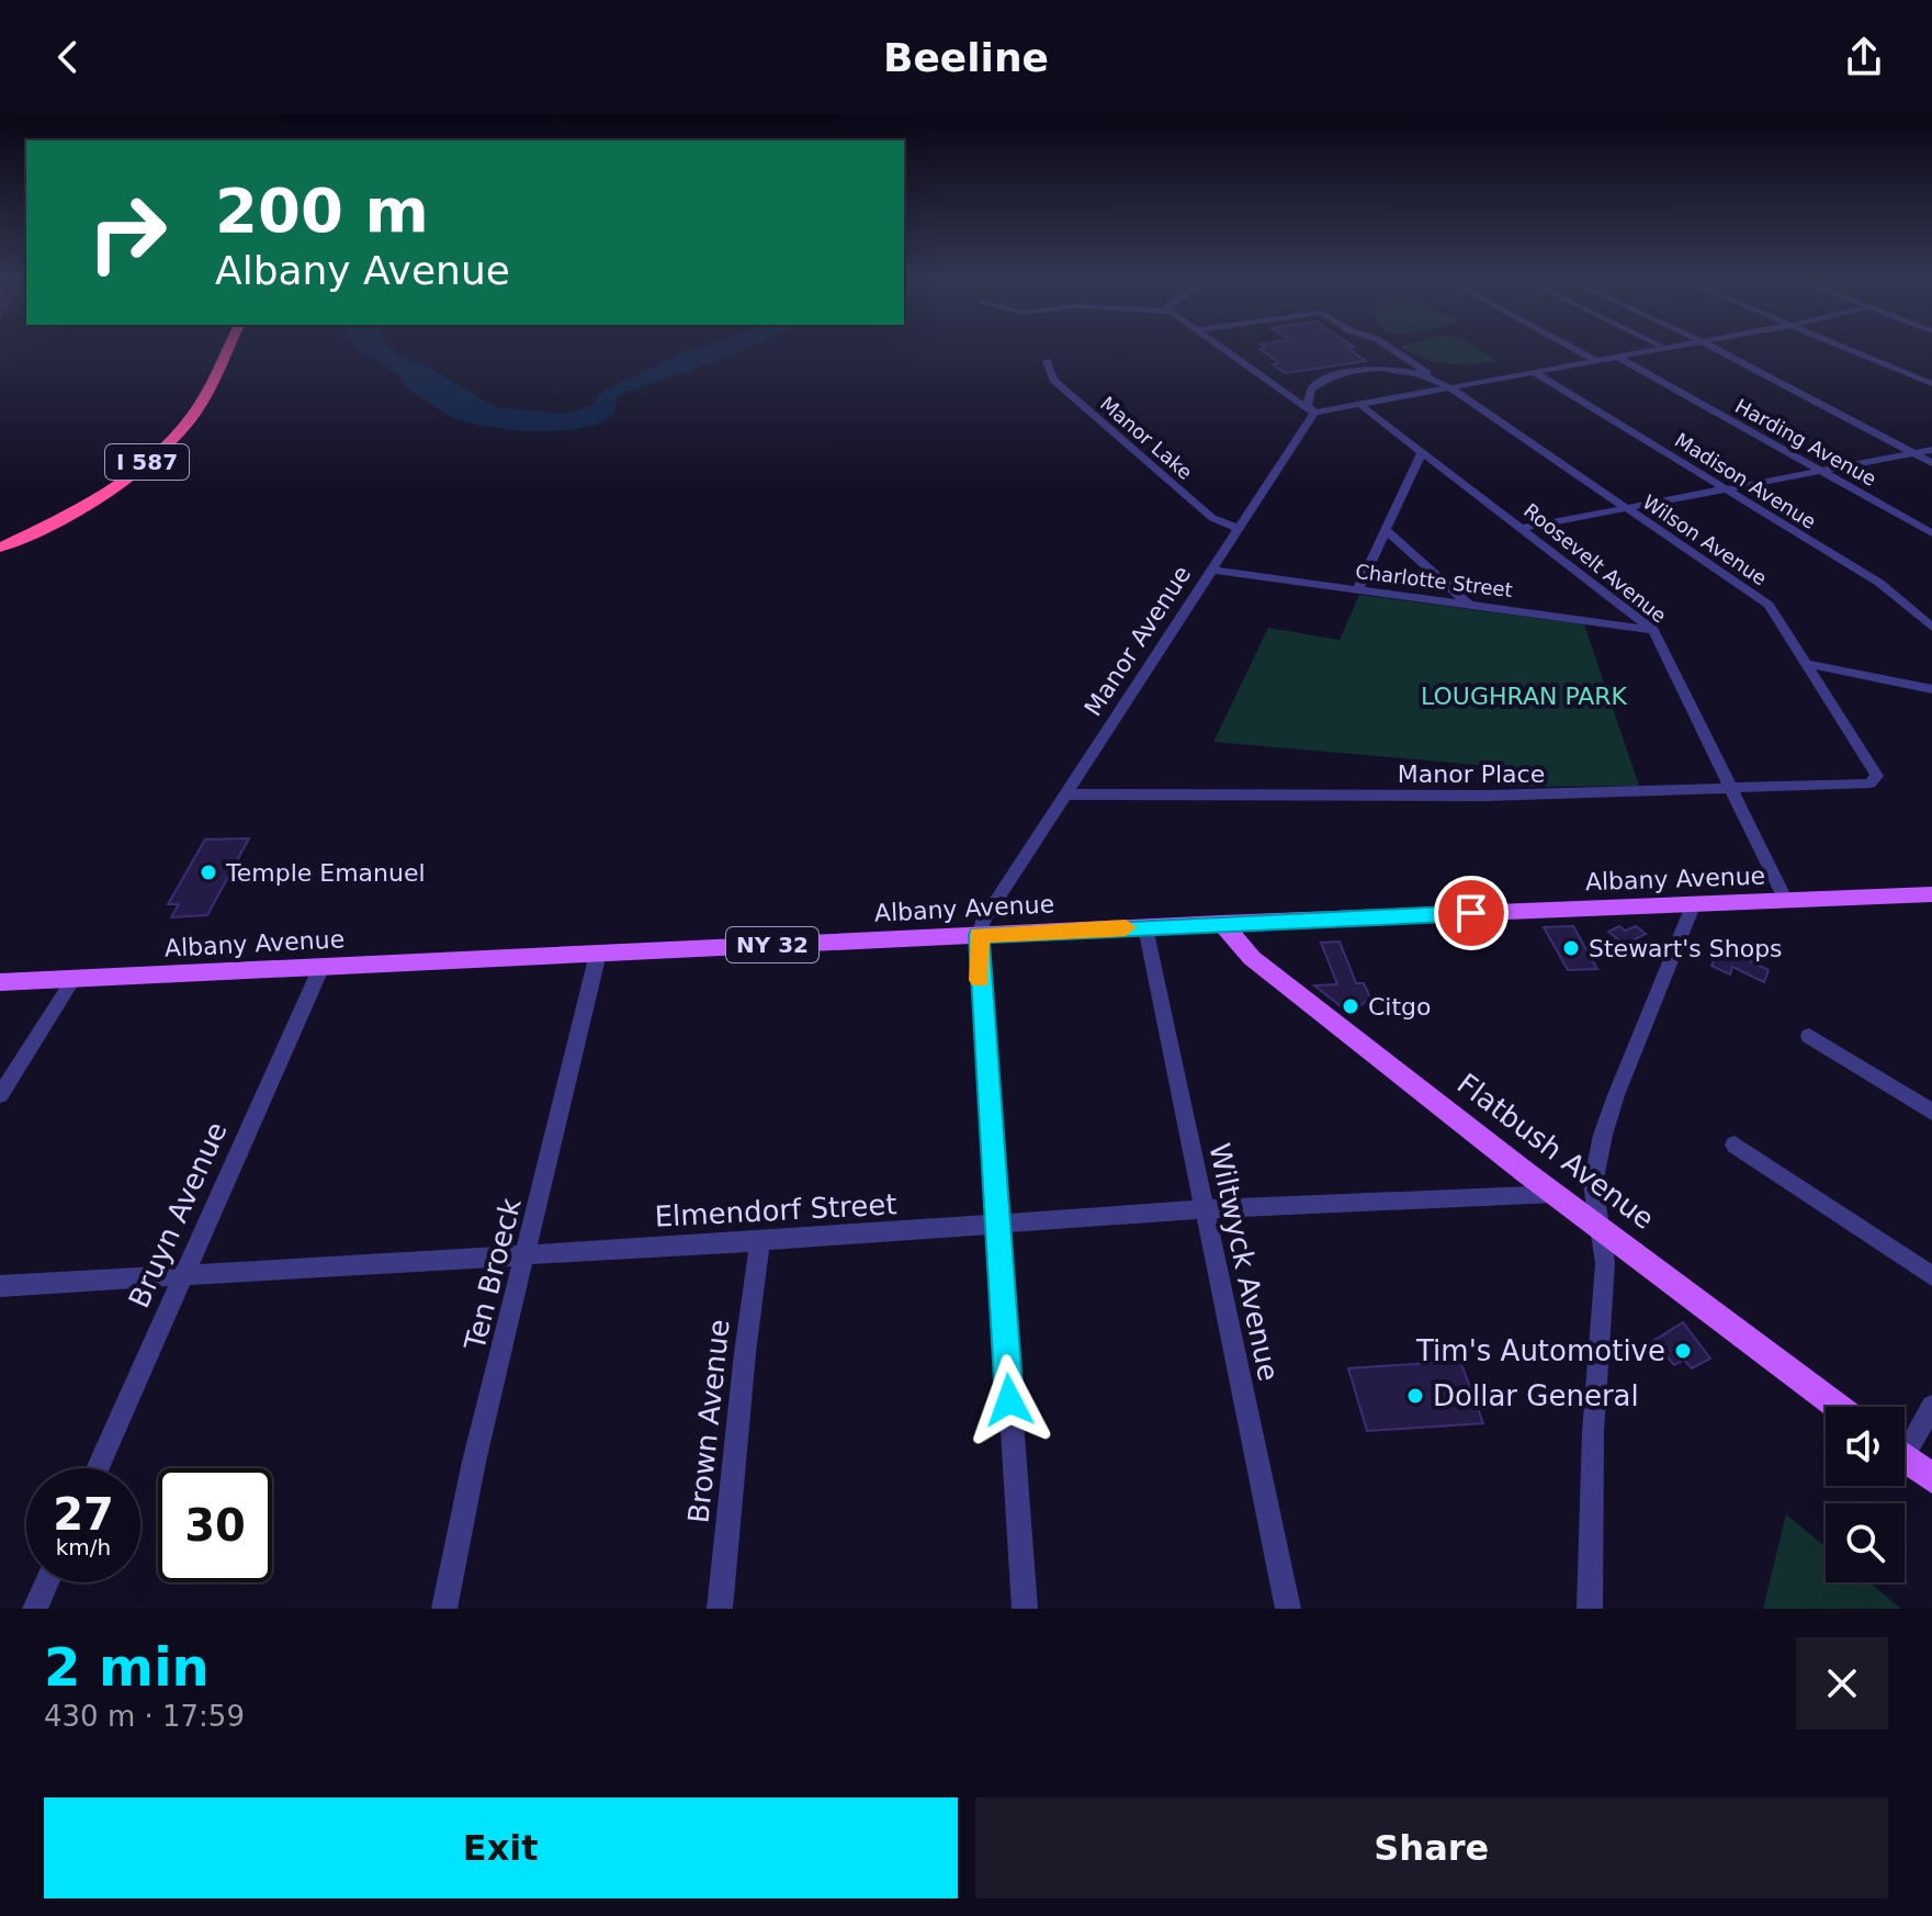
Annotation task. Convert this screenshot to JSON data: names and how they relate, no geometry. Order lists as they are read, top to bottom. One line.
{"streets":{"highway":["I 587"],"main road":["Albany Avenue","NY 32","Flatbush Avenue"],"street":["Manor Lake","Harding Avenue","Madison Avenue","Wilson Avenue","Roosevelt Avenue","Charlotte Street","Manor Avenue","Manor Place","Elmendorf Street","Bruyn Avenue","Wiltwyck Avenue","Ten Broeck","Brown Avenue"]},"crossings":[["Manor Lake","Manor Avenue"],["Wilson Avenue","Manor Avenue"],["Wilson Avenue","Manor Place"],["Roosevelt Avenue","Charlotte Street"],["Roosevelt Avenue","Manor Place"],["Roosevelt Avenue","Albany Avenue"],["Charlotte Street","Manor Avenue"],["Manor Avenue","Manor Place"],["Manor Avenue","Albany Avenue"],["Albany Avenue","Flatbush Avenue"],["Albany Avenue","Bruyn Avenue"],["Albany Avenue","Wiltwyck Avenue"],["Albany Avenue","Ten Broeck"],["Flatbush Avenue","Elmendorf Street"],["Elmendorf Street","Bruyn Avenue"],["Elmendorf Street","Wiltwyck Avenue"],["Elmendorf Street","Ten Broeck"],["Elmendorf Street","Brown Avenue"]],"parks":["LOUGHRAN PARK"],"places":["Temple Emanuel","Stewart's Shops","Citgo","Tim's Automotive","Dollar General"],"page":{"header":"Beeline","turn":["200 m","Albany Avenue"],"speed":"27 km/h","limit":"30","heading":["2 min","430 m · 17:59"],"buttons":["Exit","Share"]}}
